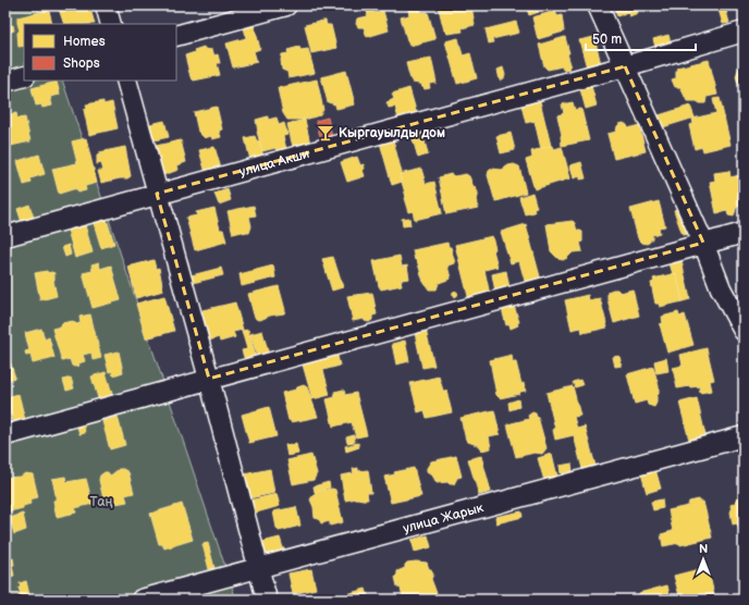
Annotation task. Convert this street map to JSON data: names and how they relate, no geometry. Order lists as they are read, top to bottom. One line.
{"streets":{"street":["улица Акши","улица Жарык"]},"parks":["Таң"],"places":{"bar":["Кыргауылды дом"]},"legend":["Homes","Shops"],"scale_bar":"50 m","north":"top"}
